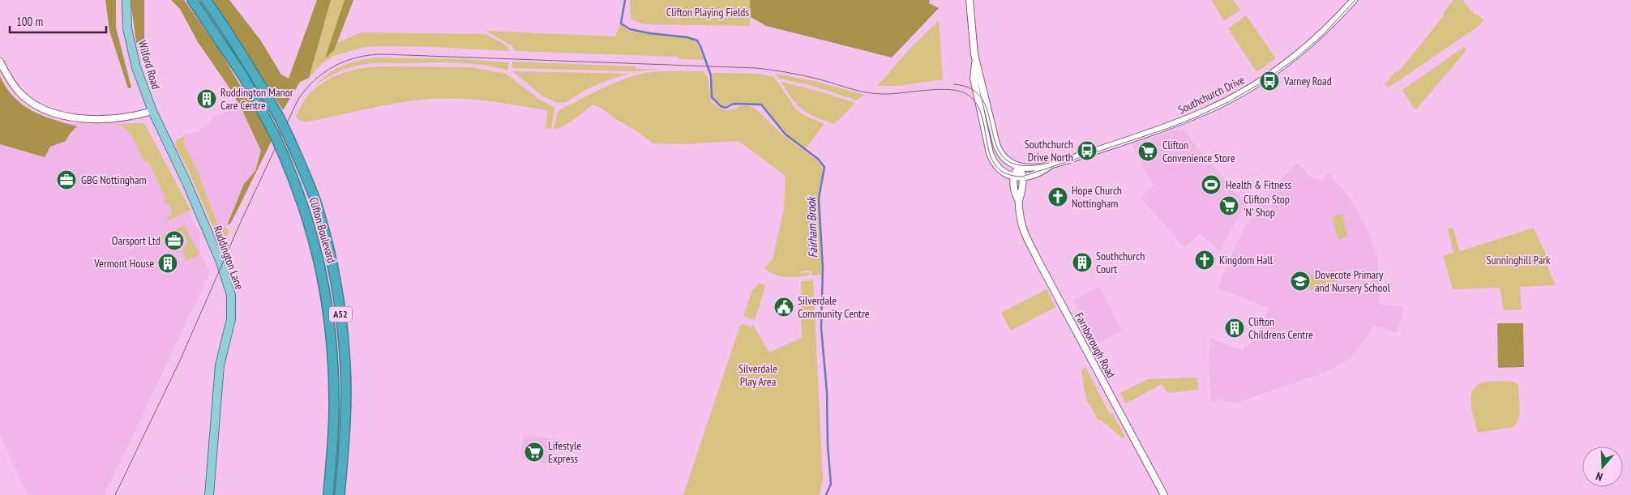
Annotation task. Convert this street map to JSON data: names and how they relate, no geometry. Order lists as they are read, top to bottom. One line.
{"streets":{"highway":["Clifton Boulevard","A52"],"main road":["Wilford Road","Ruddington Lane"],"street":["Southchurch Drive","Farnborough Road"]},"crossings":[["Wilford Road","Ruddington Lane"],["Southchurch Drive","Farnborough Road"]],"water":["Fairham Brook"],"parks":["Clifton Playing Fields","Sunninghill Park","Silverdale Play Area"],"places":{"bus stop":["Varney Road","Southchurch Drive North"],"building":["Ruddington Manor Care Centre","Southchurch Court","Vermont House","Clifton Childrens Centre"],"supermarket":["Clifton Convenience Store","Clifton Stop 'N' Shop","Lifestyle Express"],"office":["GBG Nottingham","Oarsport Ltd"],"sports":["Health & Fitness"],"church":["Hope Church Nottingham","Kingdom Hall"],"school or university":["Dovecote Primary and Nursery School"],"public building":["Silverdale Community Centre"]},"scale_bar":"100 m","north":"bottom"}
